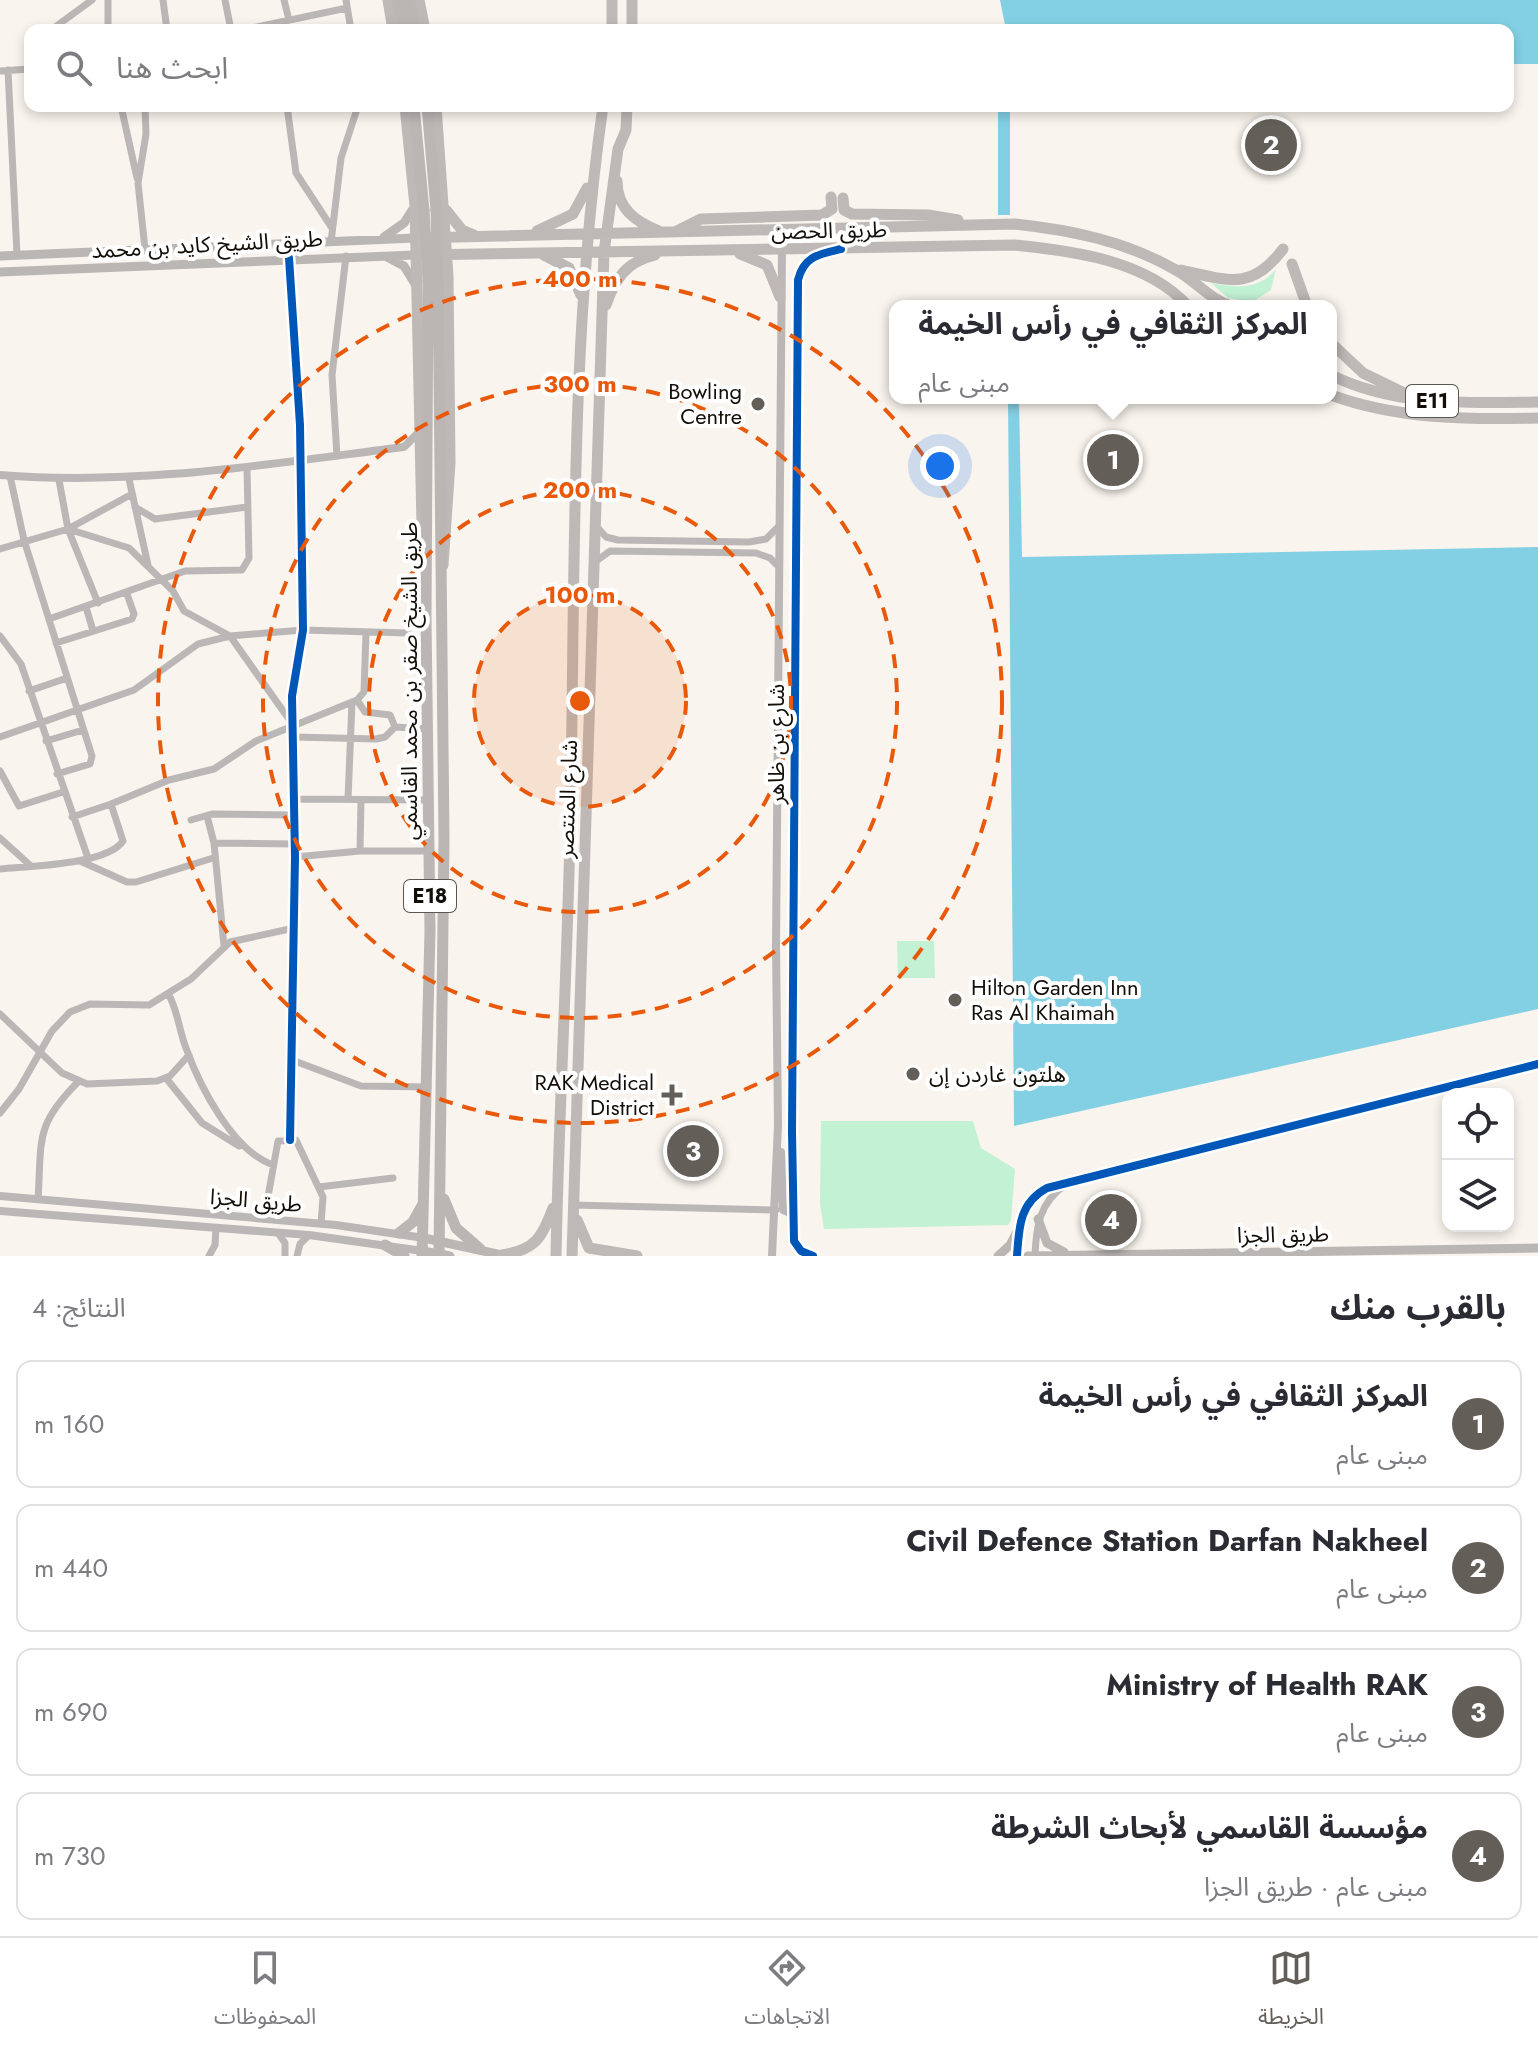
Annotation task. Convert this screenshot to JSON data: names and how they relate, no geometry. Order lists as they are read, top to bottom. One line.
{"streets":{"highway":["طريق الشيخ صقر بن محمد القاسمي","E18"],"main road":["طريق الحصن","طريق الشيخ كايد بن محمد","E11","شارع المنتصر","طريق الجزا"],"street":["شارع بن ظاهر"]},"crossings":[["طريق الحصن","طريق الشيخ كايد بن محمد"],["طريق الحصن","شارع بن ظاهر"],["طريق الحصن","شارع المنتصر"],["طريق الشيخ صقر بن محمد القاسمي","طريق الجزا"]],"places":{"other":["Bowling Centre","Hilton Garden Inn Ras Al Khaimah","هلتون غاردن إن"],"health":["RAK Medical District"]},"page":{"search":"ابحث هنا","pins":["2","1","3","4"],"popup":["المركز الثقافي في رأس الخيمة","مبنى عام"],"heading":["بالقرب منك","النتائج: 4"],"list":[{"mark":"1","name":"المركز الثقافي في رأس الخيمة","note":"مبنى عام","value":"160 m"},{"mark":"2","name":"Civil Defence Station Darfan Nakheel","note":"مبنى عام","value":"440 m"},{"mark":"3","name":"Ministry of Health RAK","note":"مبنى عام","value":"690 m"},{"mark":"4","name":"مؤسسة القاسمي لأبحاث الشرطة","note":"مبنى عام · طريق الجزا","value":"730 m"}],"nav":["الخريطة","الاتجاهات","المحفوظات"]},"rings":["400 m","300 m","200 m","100 m"]}
